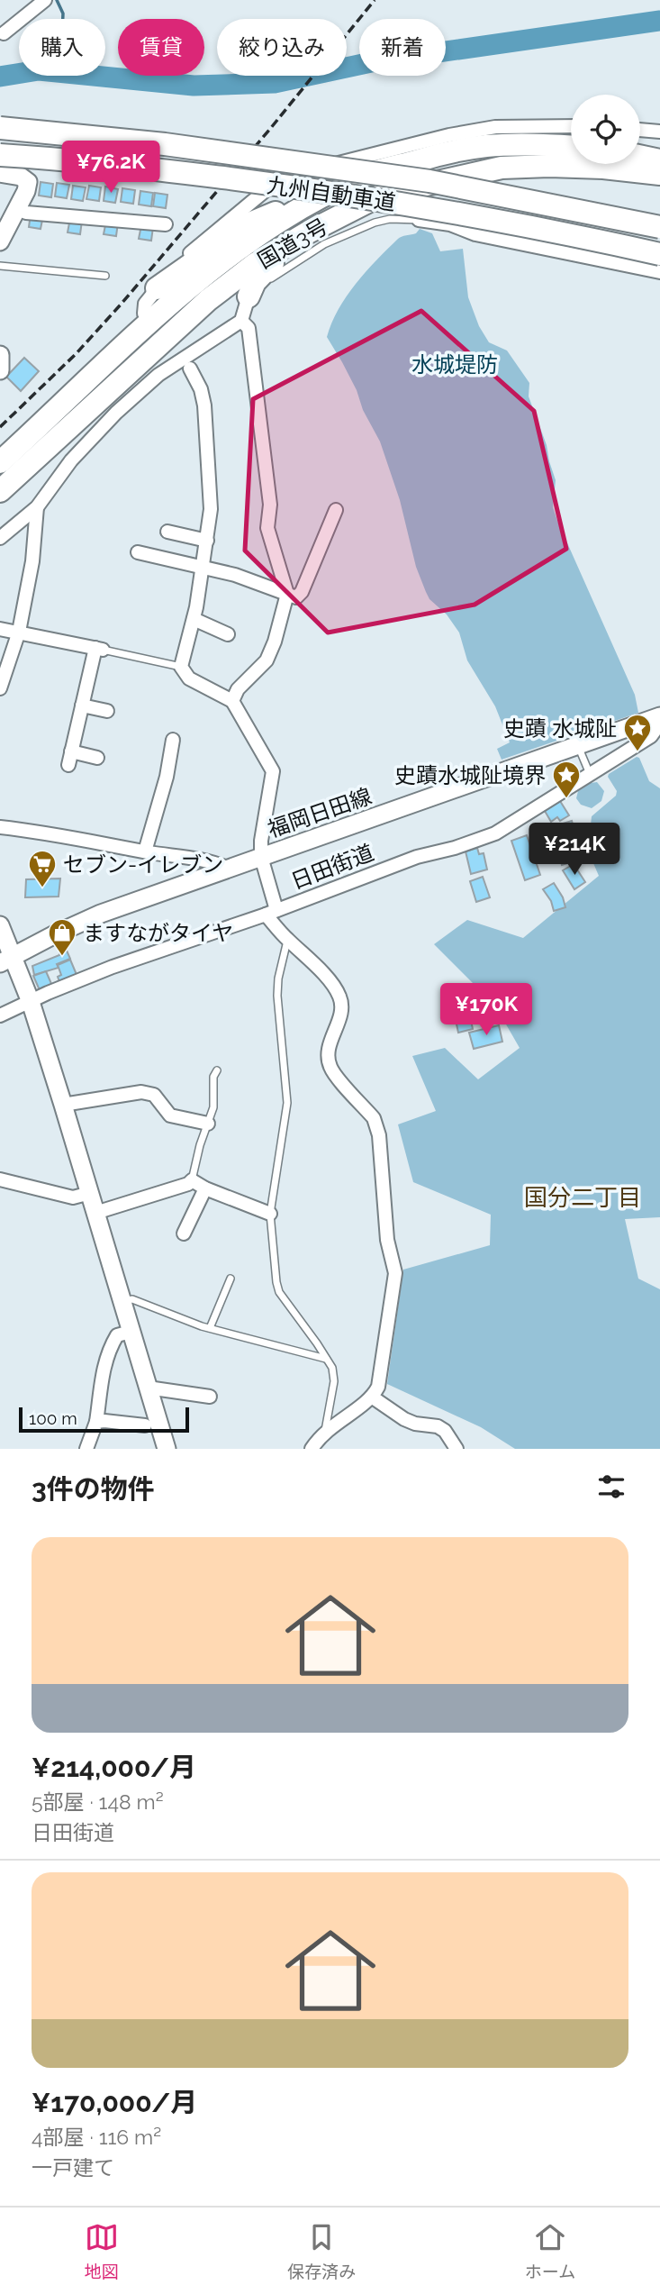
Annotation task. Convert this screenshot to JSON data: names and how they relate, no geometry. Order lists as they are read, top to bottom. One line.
{"streets":{"highway":["九州自動車道","国道3号"],"main road":["福岡日田線"],"street":["日田街道"]},"districts":["国分二丁目"],"parks":["水城堤防"],"places":{"place":["史蹟 水城阯","史蹟水城阯境界"],"supermarket":["セブン-イレブン"],"shop":["ますながタイヤ"]},"scale_bar":"100 m","page":{"chip":["購入","賃貸","絞り込み","新着"],"price":["¥76.2K","¥214K","¥170K"],"scale":"100 m","heading":"3件の物件","list":[{"name":"¥214,000/月","note":"5部屋 · 148 m² · 日田街道"},{"name":"¥170,000/月","note":"4部屋 · 116 m² · 一戸建て"}],"tabs":["地図","保存済み","ホーム"]}}
